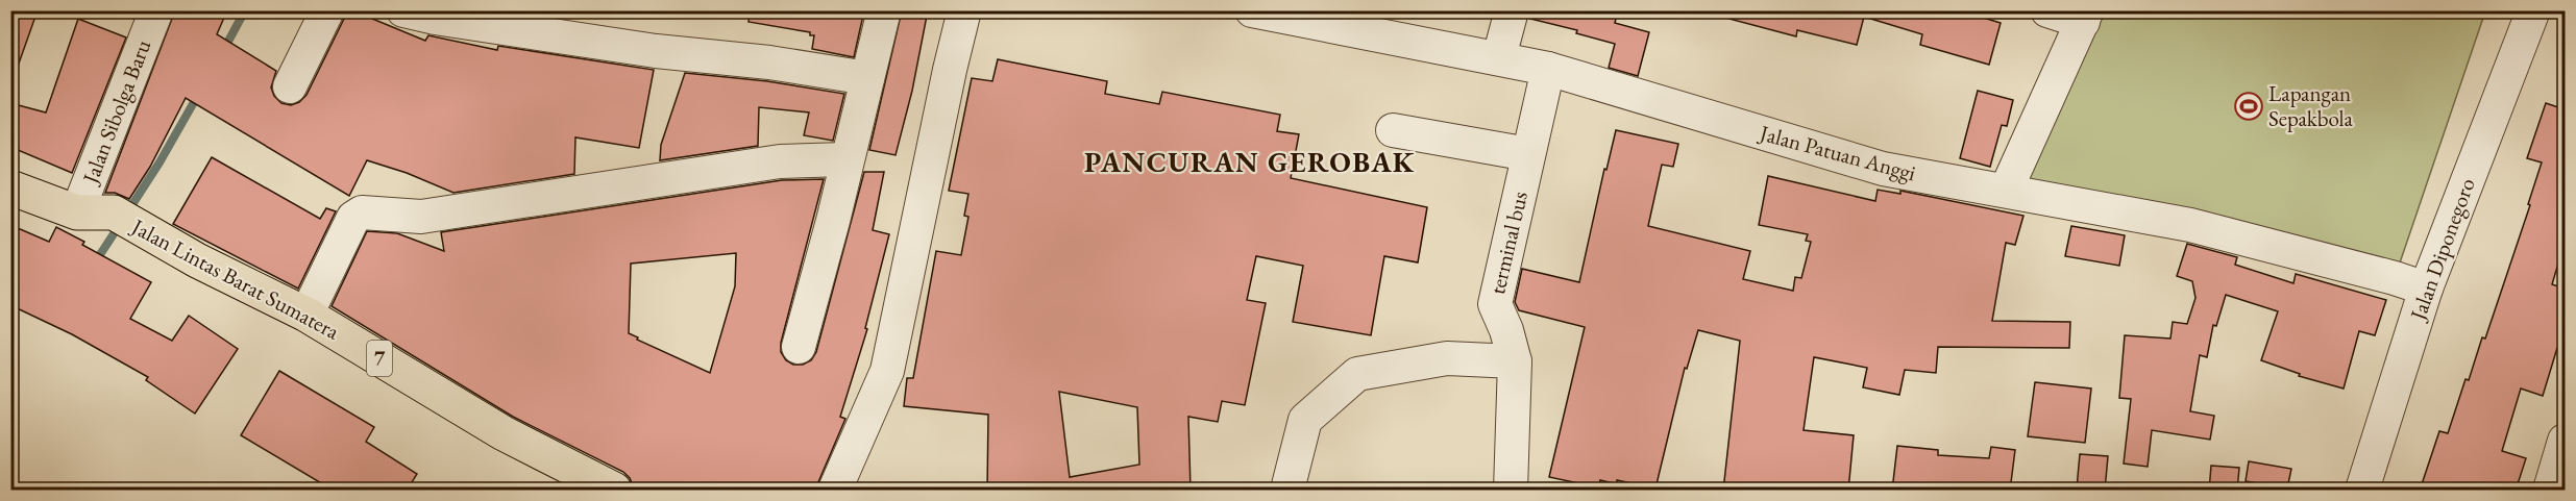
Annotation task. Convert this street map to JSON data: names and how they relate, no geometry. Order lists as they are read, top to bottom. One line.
{"streets":{"highway":["Jalan Lintas Barat Sumatera","7"],"street":["Jalan Sibolga Baru","Jalan Patuan Anggi","terminal bus","Jalan Diponegoro"]},"crossings":[["Jalan Sibolga Baru","Jalan Lintas Barat Sumatera"],["Jalan Patuan Anggi","terminal bus"],["Jalan Patuan Anggi","Jalan Diponegoro"]],"districts":["PANCURAN GEROBAK"],"places":{"sports":["Lapangan Sepakbola"]}}
